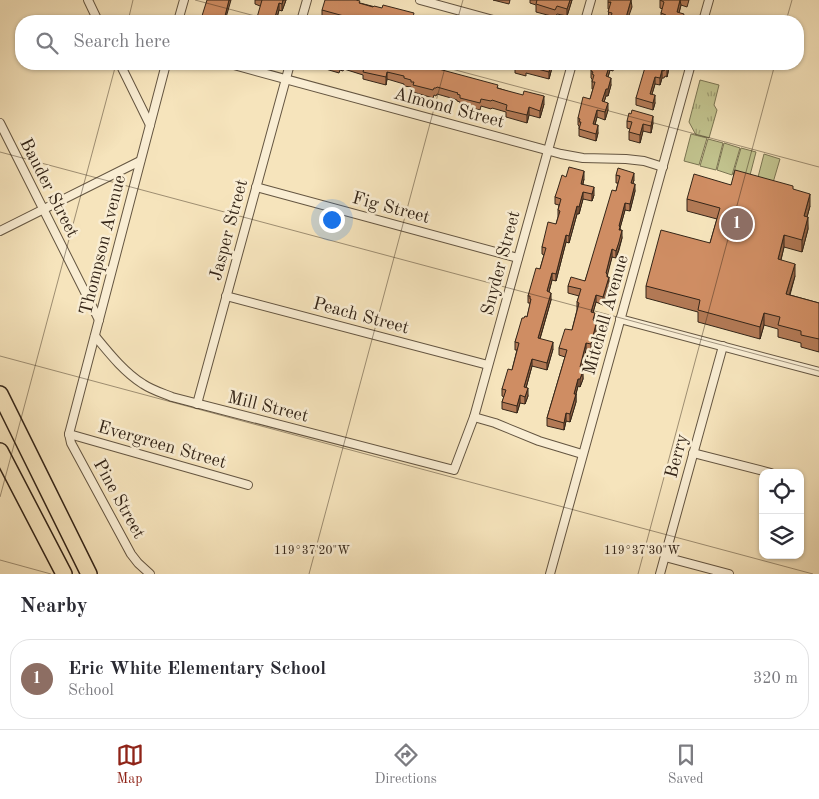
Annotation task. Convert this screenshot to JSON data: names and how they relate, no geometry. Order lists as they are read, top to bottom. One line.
{"streets":{"street":["Almond Street","Bauder Street","Fig Street","Jasper Street","Thompson Avenue","Snyder Street","Mitchell Avenue","Peach Street","Mill Street","Evergreen Street","Berry","Pine Street"]},"crossings":[["Almond Street","Jasper Street"],["Almond Street","Snyder Street"],["Almond Street","Mitchell Avenue"],["Bauder Street","Thompson Avenue"],["Fig Street","Jasper Street"],["Fig Street","Snyder Street"],["Jasper Street","Peach Street"],["Jasper Street","Mill Street"],["Thompson Avenue","Mill Street"],["Thompson Avenue","Evergreen Street"],["Thompson Avenue","Pine Street"],["Snyder Street","Peach Street"],["Snyder Street","Mill Street"],["Evergreen Street","Pine Street"]],"page":{"search":"Search here","pins":"1","heading":"Nearby","list":[{"mark":"1","name":"Eric White Elementary School","note":"School","value":"320 m"}],"nav":["Map","Directions","Saved"]},"coordinates":["119°37'20\"W","119°37'30\"W"]}
